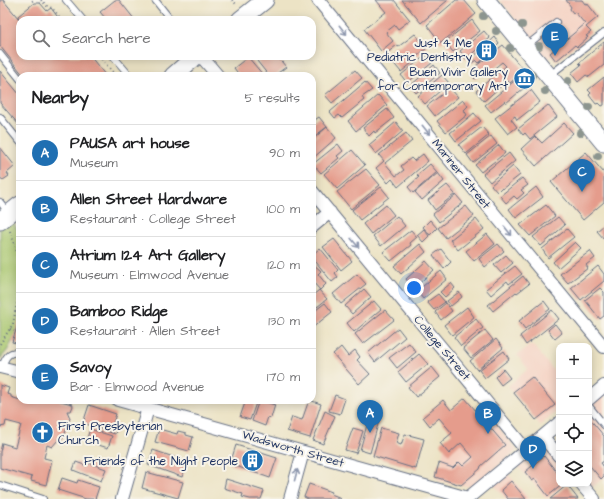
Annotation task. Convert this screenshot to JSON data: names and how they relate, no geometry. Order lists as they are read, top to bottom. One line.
{"streets":{"street":["Mariner Street","College Street","Wadsworth Street"]},"one_way":["Mariner Street","College Street"],"places":{"building":["Just 4 Me Pediatric Dentistry","Friends of the Night People"],"museum":["Buen Vivir Gallery for Contemporary Art"],"church":["First Presbyterian Church"]},"page":{"search":"Search here","pins":["E","C","A","B","D"],"heading":["Nearby","5 results"],"list":[{"mark":"A","name":"PAUSA art house","note":"Museum","value":"90 m"},{"mark":"B","name":"Allen Street Hardware","note":"Restaurant · College Street","value":"100 m"},{"mark":"C","name":"Atrium 124 Art Gallery","note":"Museum · Elmwood Avenue","value":"120 m"},{"mark":"D","name":"Bamboo Ridge","note":"Restaurant · Allen Street","value":"130 m"},{"mark":"E","name":"Savoy","note":"Bar · Elmwood Avenue","value":"170 m"}],"map_buttons":["+","−"]}}
